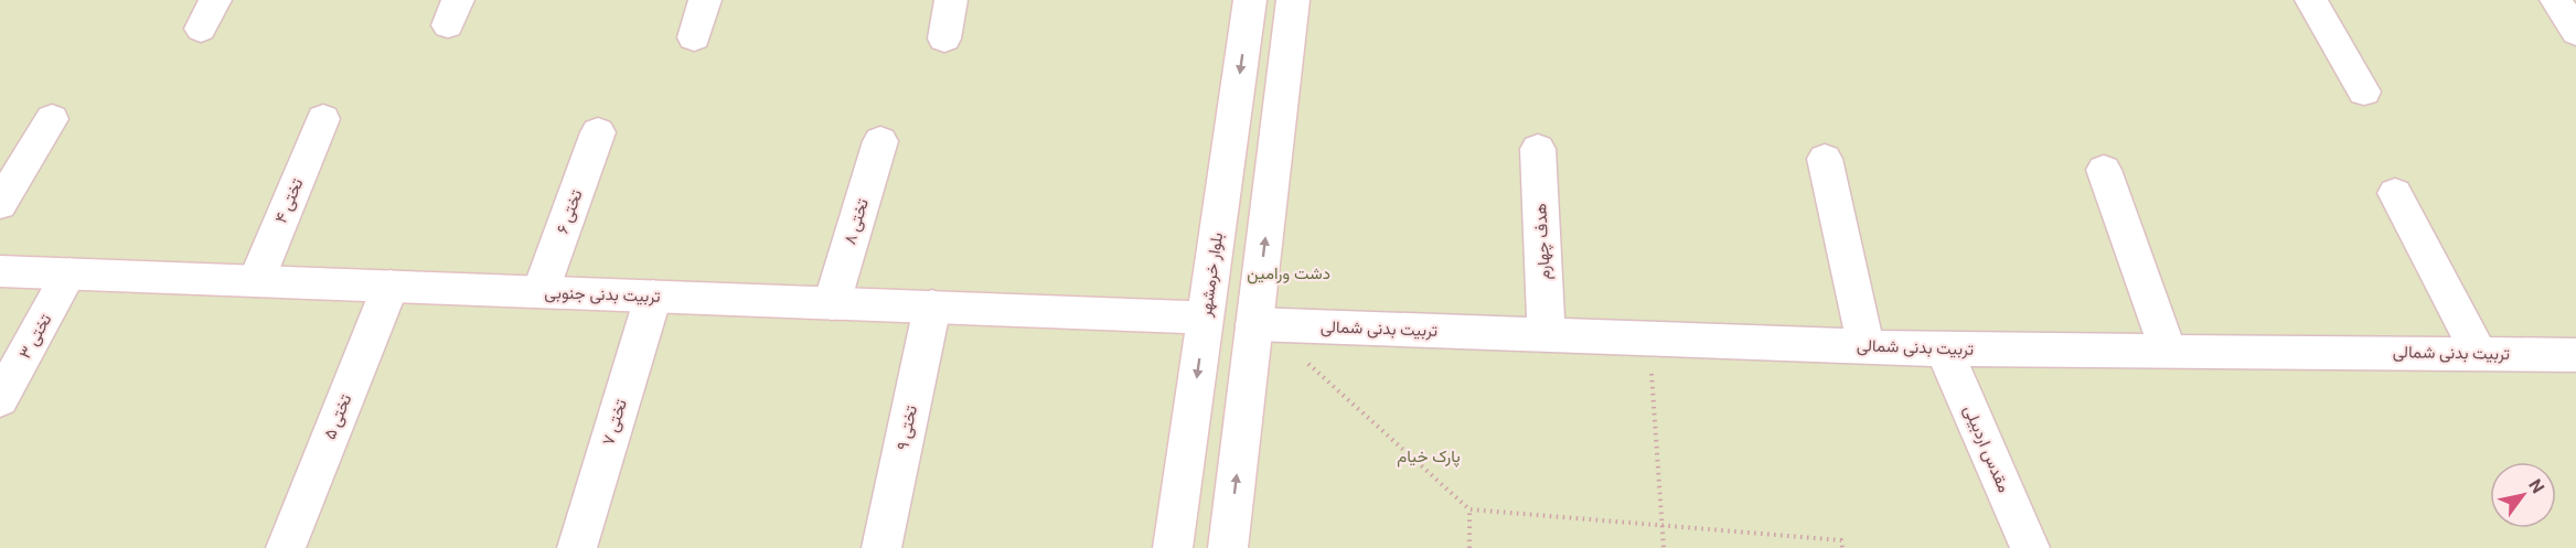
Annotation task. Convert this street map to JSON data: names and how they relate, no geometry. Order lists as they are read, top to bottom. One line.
{"streets":{"street":["تختی ۴","تختی ۶","تختی ۸","هدف چهارم","بلوار خرمشهر","تربیت بدنی جنوبی","تربیت بدنی شمالی","تختی ۳","تختی ۵","تختی ۷","تختی ۹","مقدس اردبیلی"]},"crossings":[["تختی ۴","تربیت بدنی جنوبی"],["تختی ۶","تربیت بدنی جنوبی"],["تختی ۸","تربیت بدنی جنوبی"],["هدف چهارم","تربیت بدنی شمالی"],["بلوار خرمشهر","تربیت بدنی جنوبی"],["تربیت بدنی جنوبی","تختی ۳"],["تربیت بدنی جنوبی","تختی ۵"],["تربیت بدنی جنوبی","تختی ۷"],["تربیت بدنی جنوبی","تختی ۹"],["تربیت بدنی شمالی","مقدس اردبیلی"]],"parks":["دشت ورامین","پارک خیام"],"north":"top right"}
